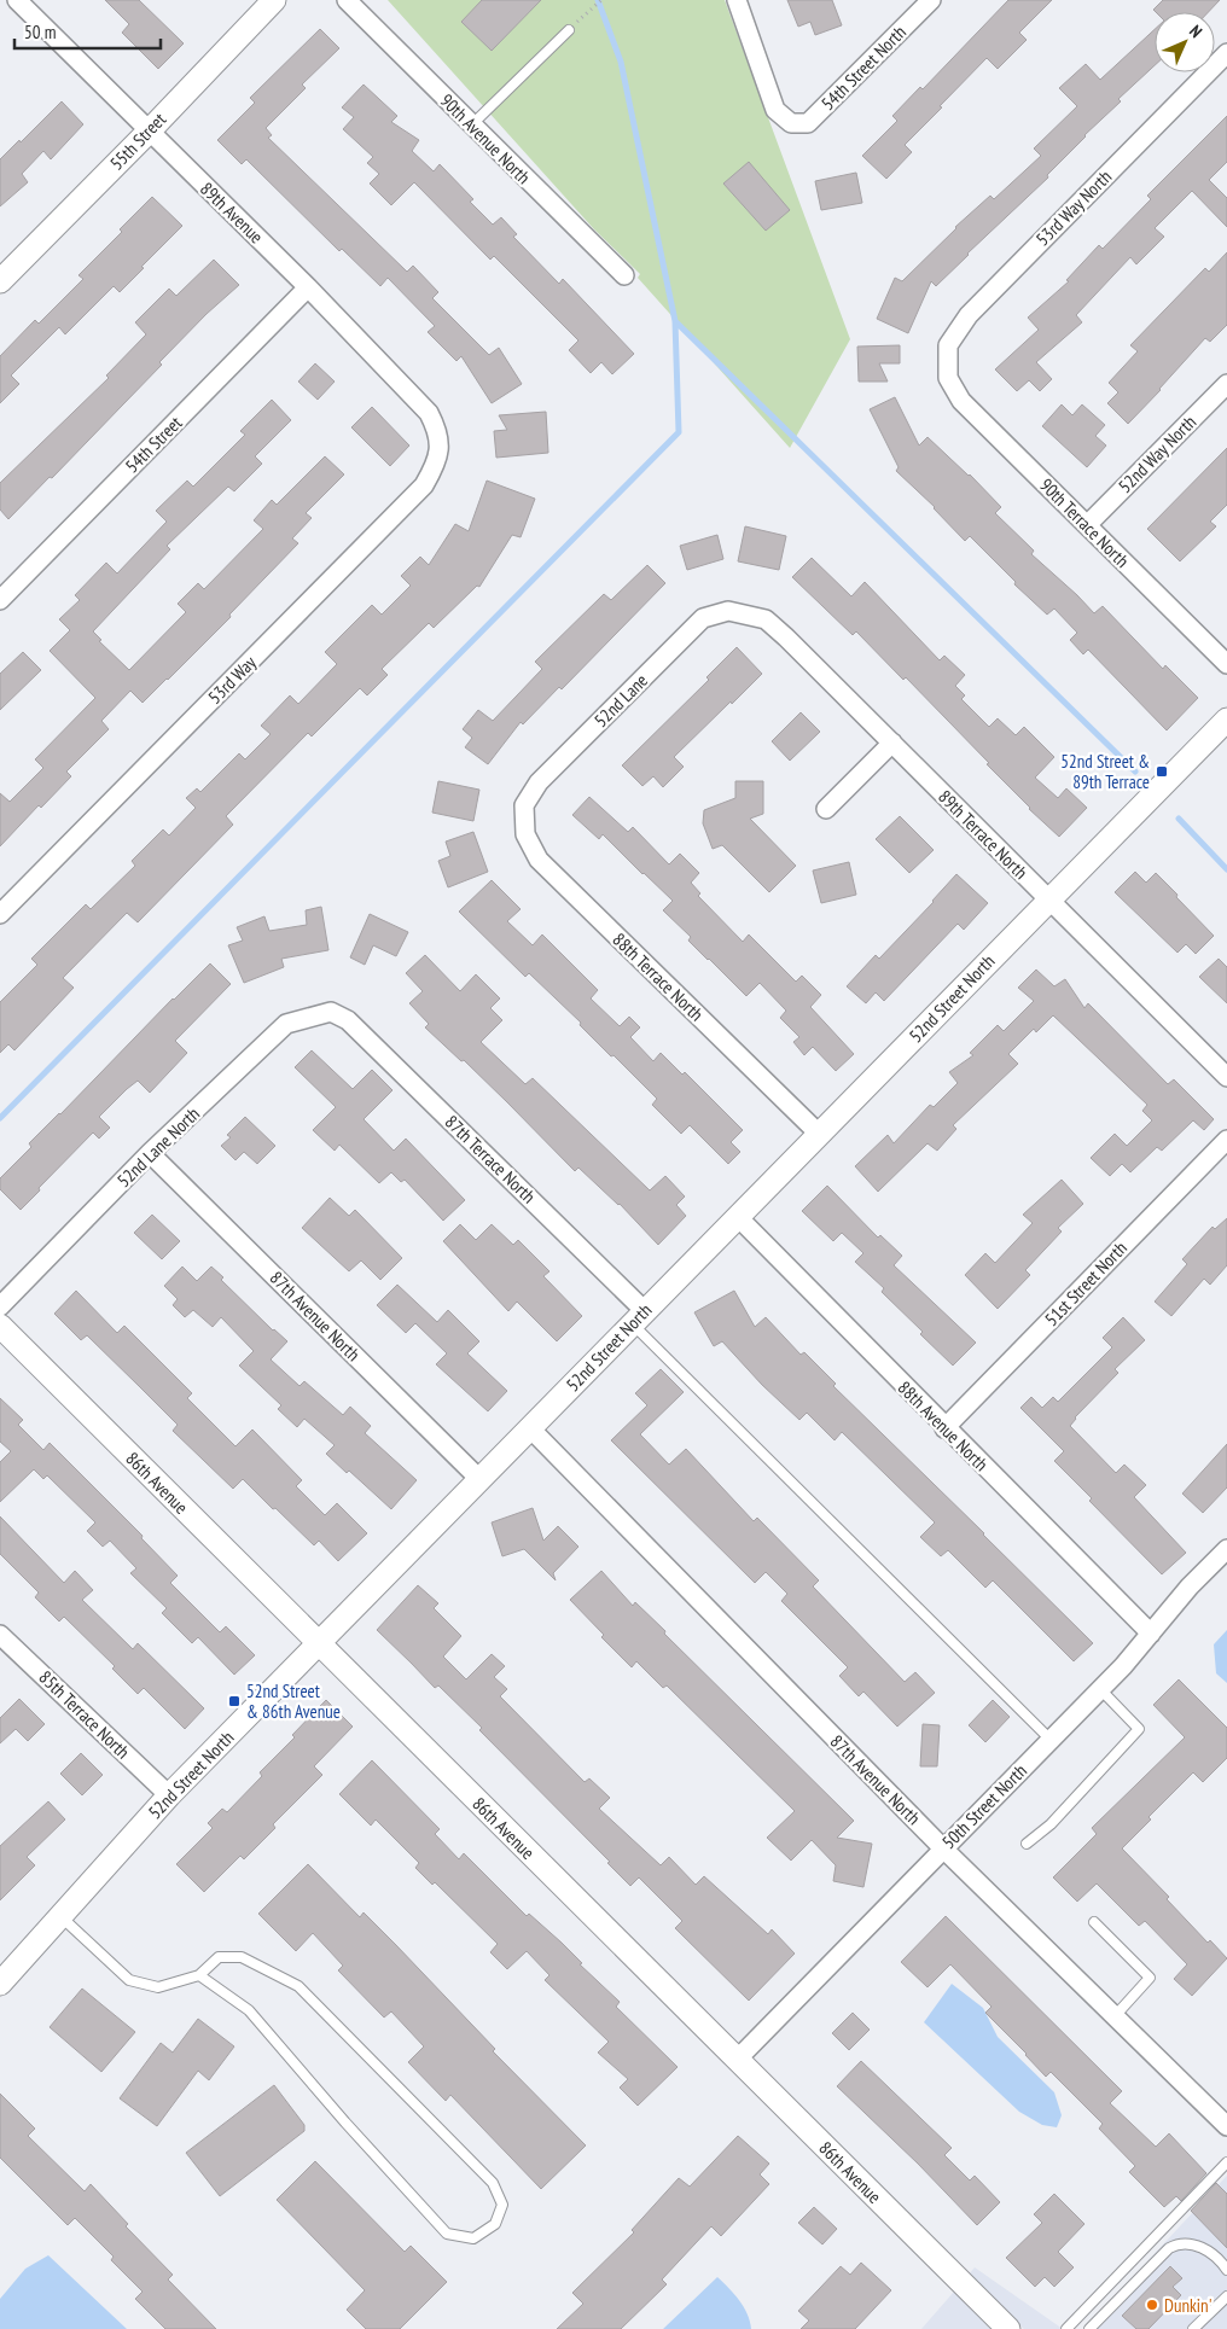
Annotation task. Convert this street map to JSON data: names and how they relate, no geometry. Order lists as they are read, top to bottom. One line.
{"streets":{"street":["54th Street North","90th Avenue North","55th Street","53rd Way North","89th Avenue","54th Street","52nd Way North","90th Terrace North","53rd Way","52nd Lane","89th Terrace North","88th Terrace North","52nd Street North","52nd Lane North","87th Terrace North","51st Street North","87th Avenue North","88th Avenue North","86th Avenue","85th Terrace North","50th Street North"]},"crossings":[["55th Street","89th Avenue"],["53rd Way North","90th Terrace North"],["89th Avenue","54th Street"],["89th Avenue","53rd Way"],["52nd Way North","90th Terrace North"],["52nd Lane","89th Terrace North"],["52nd Lane","88th Terrace North"],["89th Terrace North","52nd Street North"],["88th Terrace North","52nd Street North"],["52nd Street North","87th Terrace North"],["52nd Street North","87th Avenue North"],["52nd Street North","88th Avenue North"],["52nd Street North","86th Avenue"],["52nd Street North","85th Terrace North"],["52nd Lane North","87th Terrace North"],["52nd Lane North","87th Avenue North"],["51st Street North","88th Avenue North"],["87th Avenue North","50th Street North"],["88th Avenue North","50th Street North"],["86th Avenue","50th Street North"]],"places":{"transit":["52nd Street & 89th Terrace","52nd Street & 86th Avenue"],"other":["Dunkin'"]},"scale_bar":"50 m","north":"top right"}
